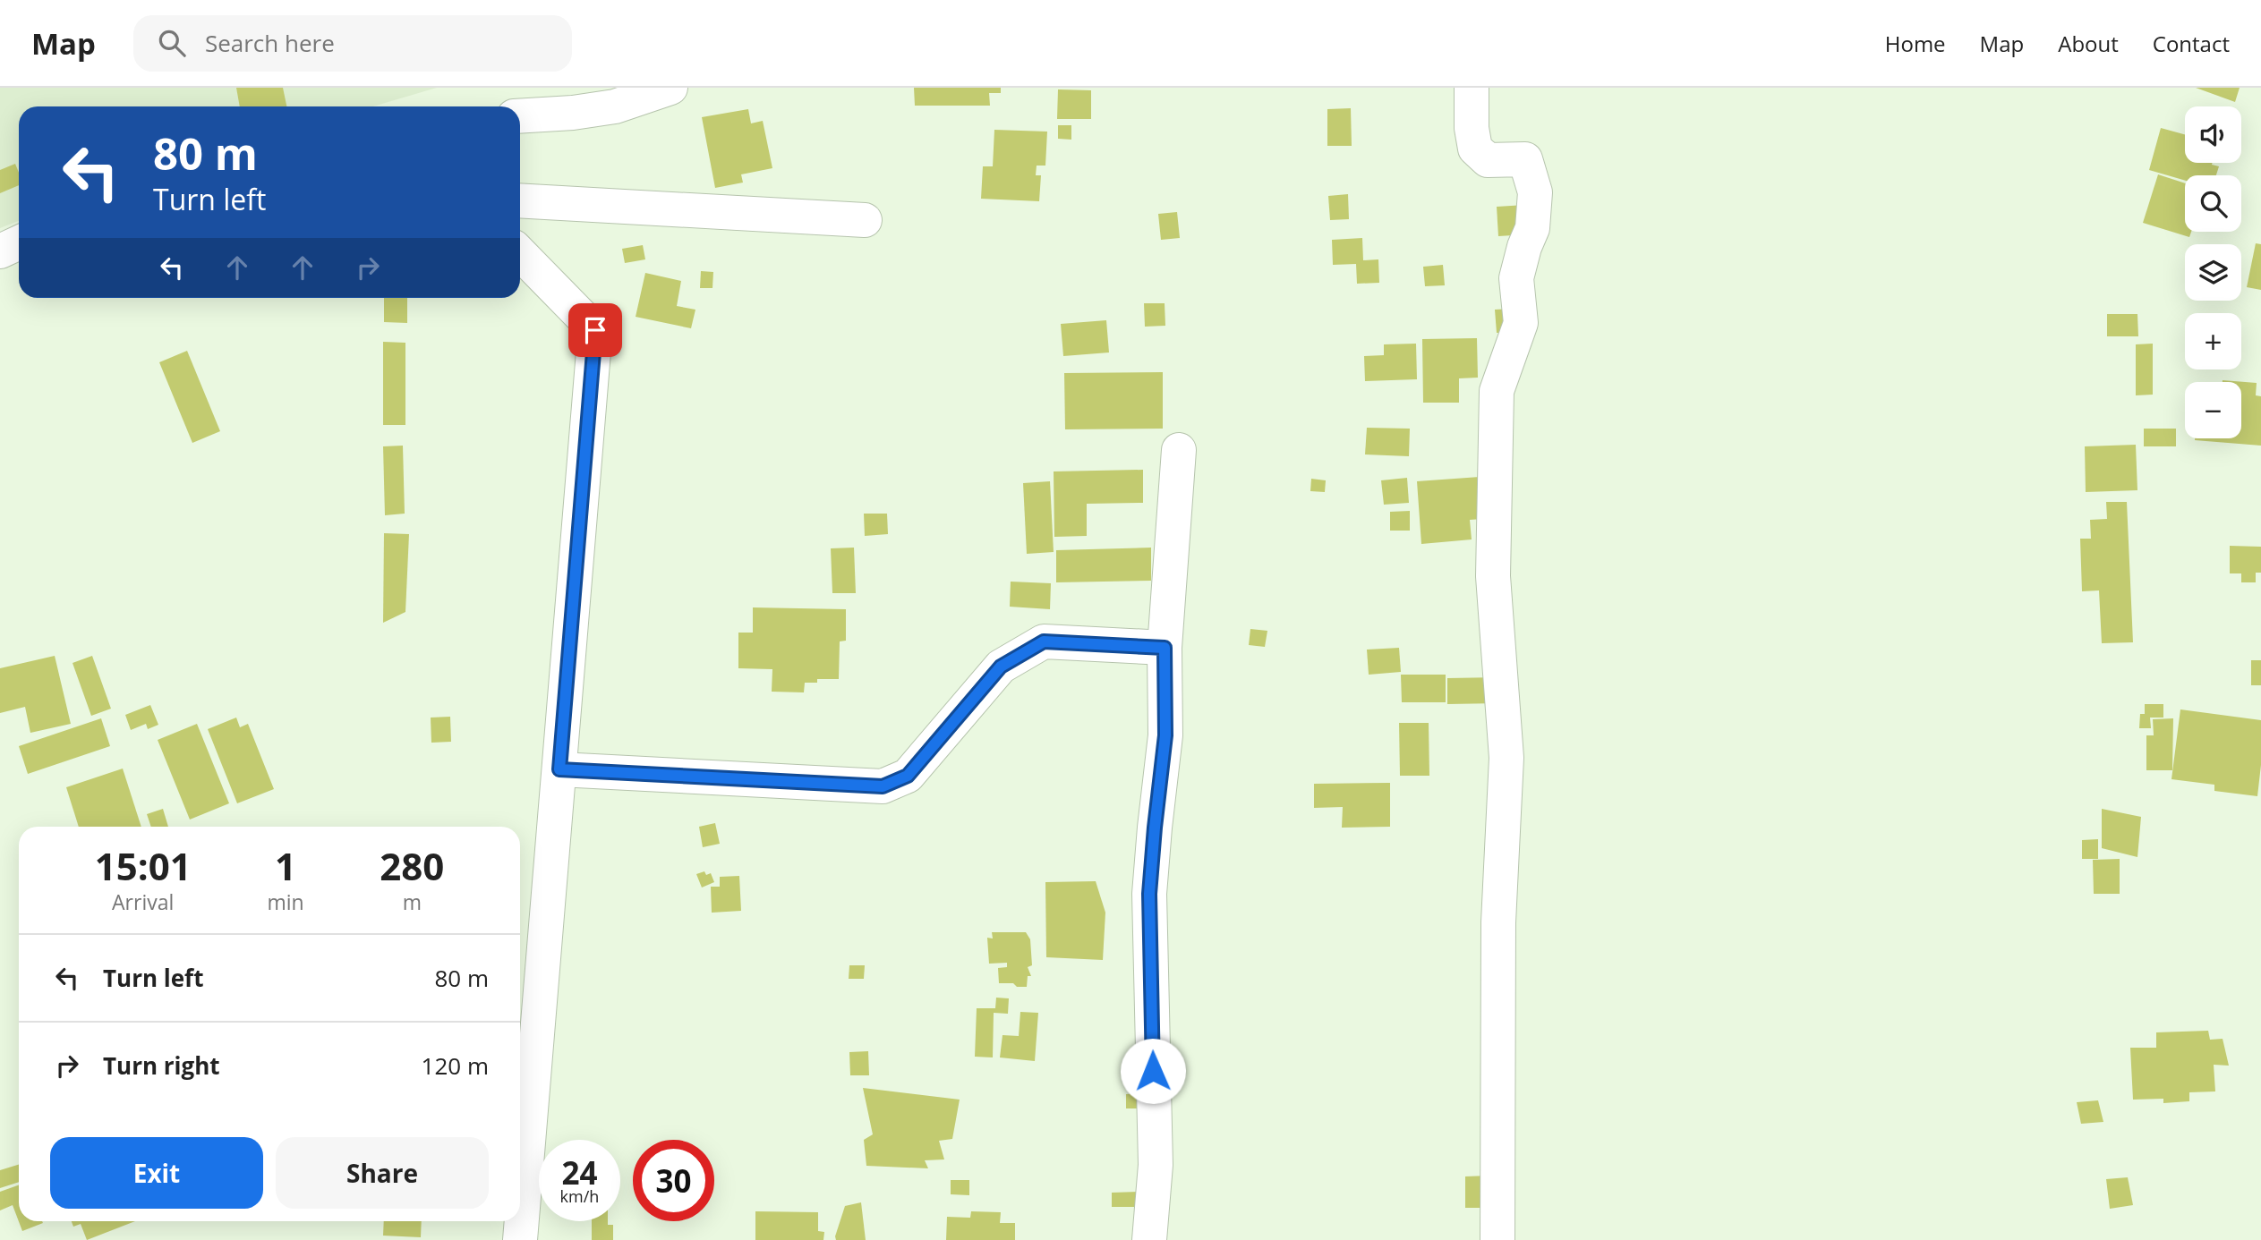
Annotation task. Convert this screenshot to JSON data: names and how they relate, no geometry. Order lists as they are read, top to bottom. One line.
{"page":{"header":"Map","search":"Search here","nav":["Home","Map","About","Contact"],"map_buttons":["+","−"],"turn":["80 m","Turn left"],"eta":["15:01","Arrival","1","min","280","m"],"list":[{"name":"Turn left","value":"80 m"},{"name":"Turn right","value":"120 m"}],"buttons":["Exit","Share"],"speed":"24 km/h","limit":"30"}}
